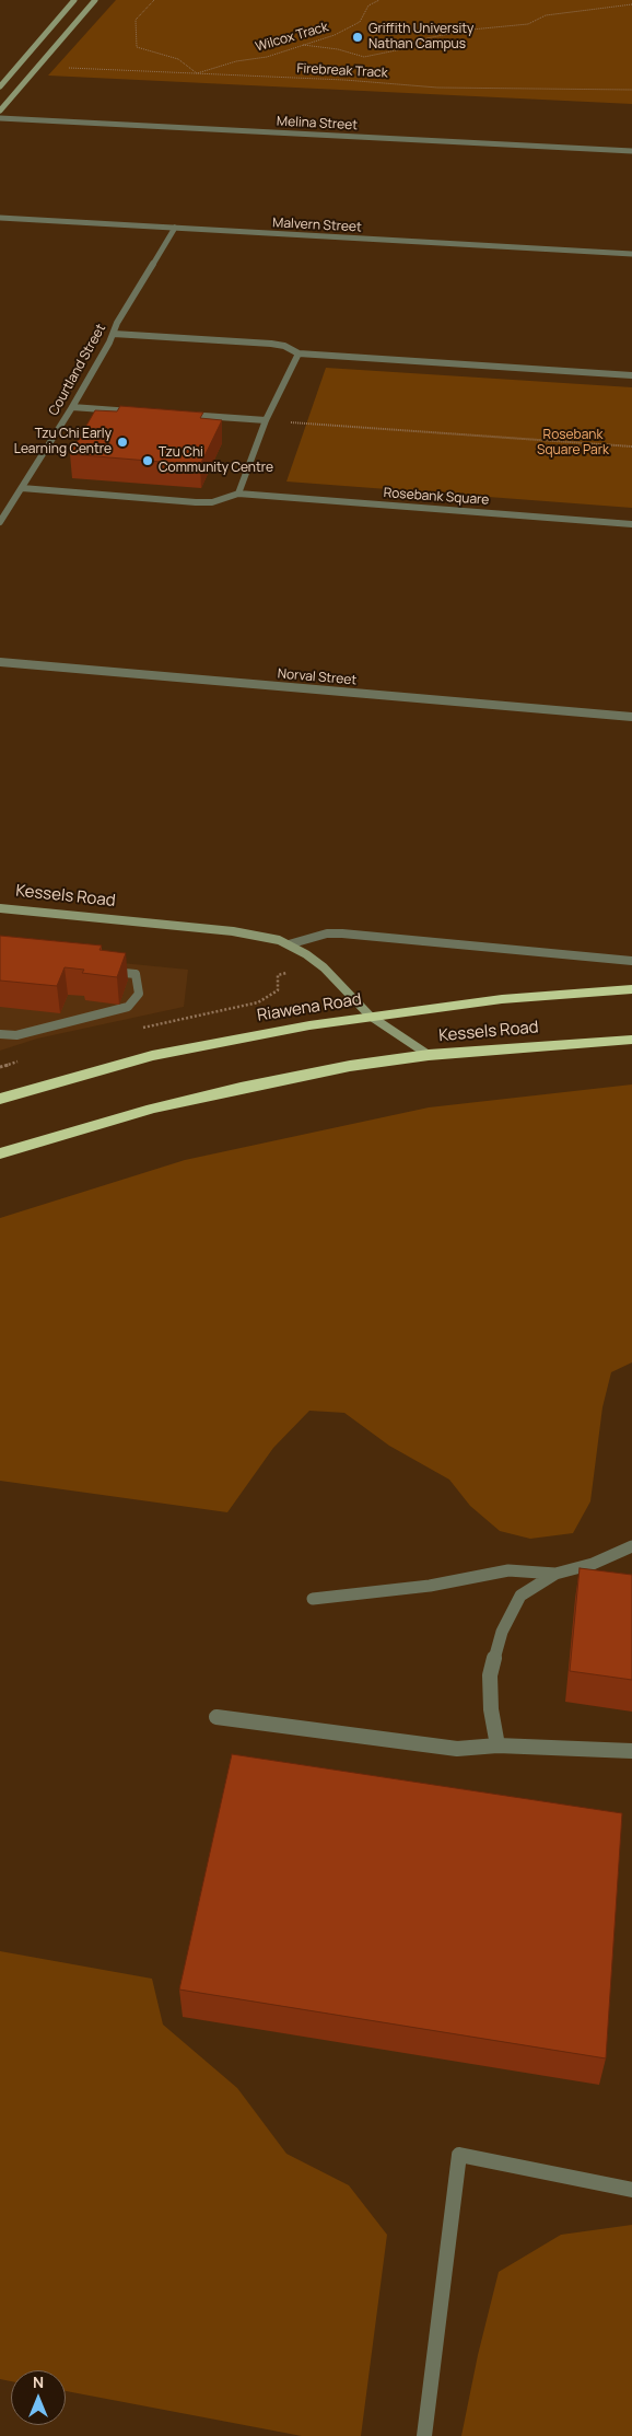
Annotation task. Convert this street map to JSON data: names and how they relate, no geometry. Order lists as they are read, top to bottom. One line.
{"streets":{"highway":["Kessels Road","Riawena Road"],"street":["Melina Street","Malvern Street","Courtland Street","Rosebank Square","Norval Street"],"path":["Wilcox Track","Firebreak Track"]},"crossings":[["Wilcox Track","Firebreak Track"],["Malvern Street","Courtland Street"],["Courtland Street","Rosebank Square"],["Kessels Road","Riawena Road"]],"parks":["Rosebank Square Park"],"places":["Griffith University Nathan Campus","Tzu Chi Early Learning Centre","Tzu Chi Community Centre"],"north":"top"}
